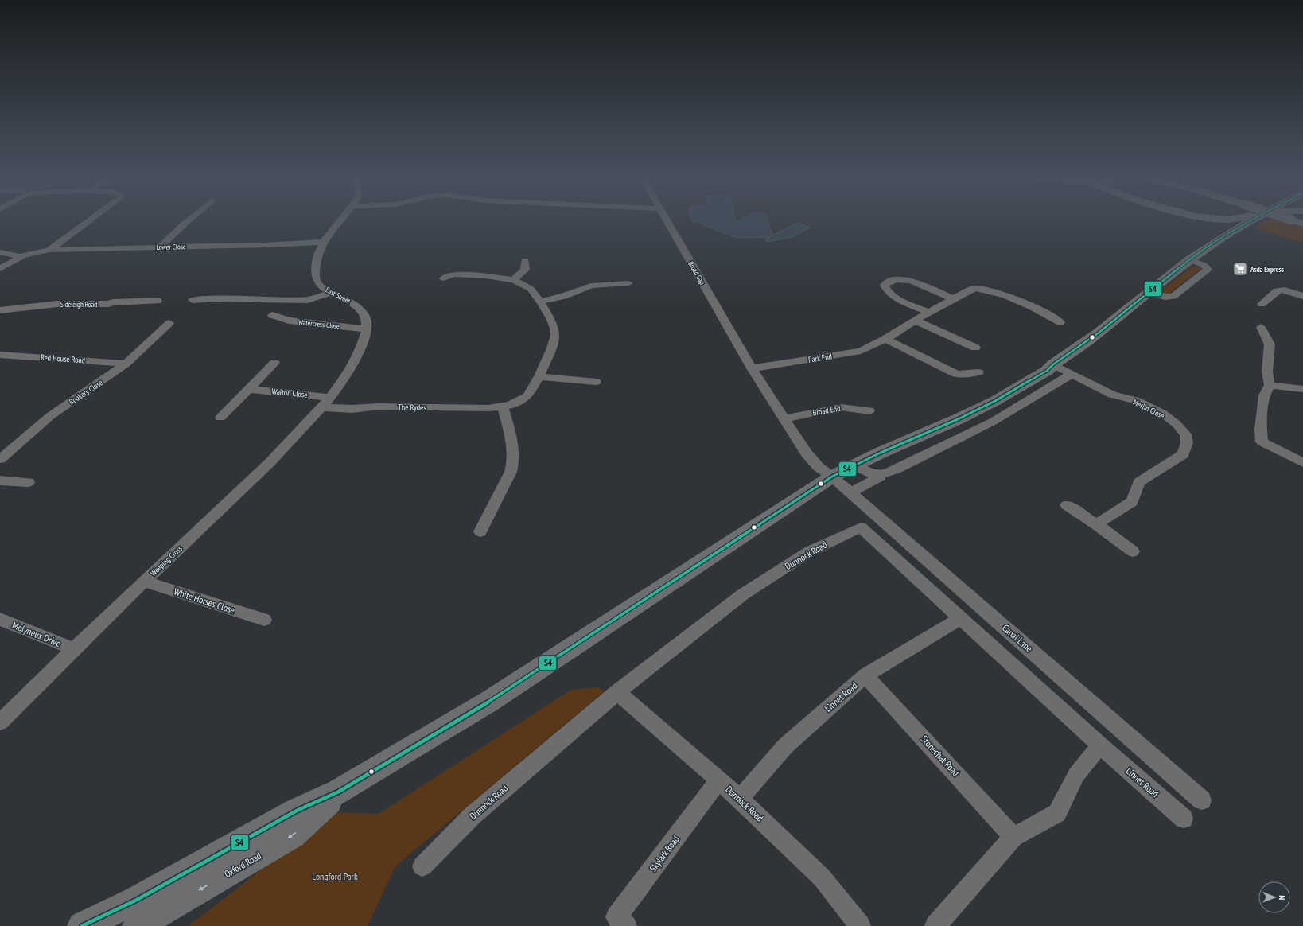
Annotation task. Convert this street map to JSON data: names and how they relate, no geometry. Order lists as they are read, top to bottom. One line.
{"streets":{"main road":["Oxford Road"],"street":["Lower Close","Broad Gap","East Street","Sideleigh Road","Watercress Close","Park End","Red House Road","Rookery Close","Walton Close","The Rydes","Merlin Close","Broad End","Dunnock Road","Weeping Cross","White Horses Close","Molyneux Drive","Canal Lane","Linnet Road","Stonechat Road","Skylark Road"]},"crossings":[["Lower Close","East Street"],["Broad Gap","Park End"],["Broad Gap","Broad End"],["Broad Gap","Canal Lane"],["Broad Gap","Oxford Road"],["East Street","Watercress Close"],["Red House Road","Rookery Close"],["Walton Close","The Rydes"],["Walton Close","Weeping Cross"],["The Rydes","Weeping Cross"],["Merlin Close","Oxford Road"],["Dunnock Road","Linnet Road"],["Dunnock Road","Skylark Road"],["Weeping Cross","White Horses Close"],["Weeping Cross","Molyneux Drive"],["Canal Lane","Oxford Road"],["Linnet Road","Stonechat Road"]],"parks":["Longford Park"],"places":{"supermarket":["Asda Express"]},"lines":["transit line S4"],"north":"right"}
